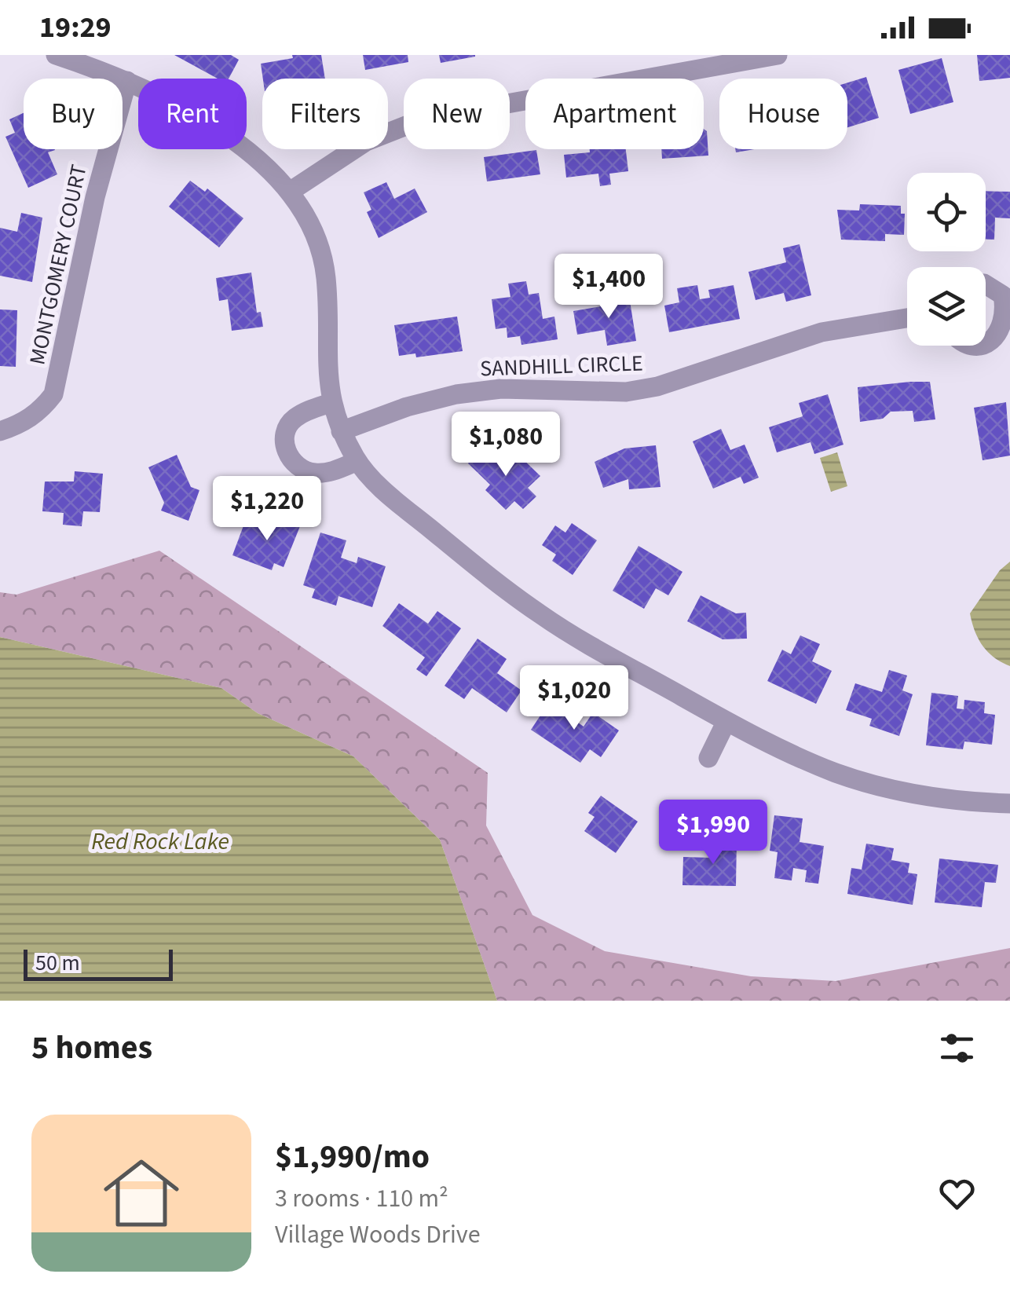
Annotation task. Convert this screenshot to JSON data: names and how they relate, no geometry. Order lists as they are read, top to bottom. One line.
{"streets":{"street":["MONTGOMERY COURT","SANDHILL CIRCLE"]},"water":["Red Rock Lake"],"scale_bar":"50 m","page":{"status":"19:29","chip":["Buy","Rent","Filters","New","Apartment","House"],"price":["$1,400","$1,080","$1,220","$1,020","$1,990"],"scale":"50 m","heading":"5 homes","list":[{"name":"$1,990/mo","note":"3 rooms · 110 m² · Village Woods Drive"}]}}
